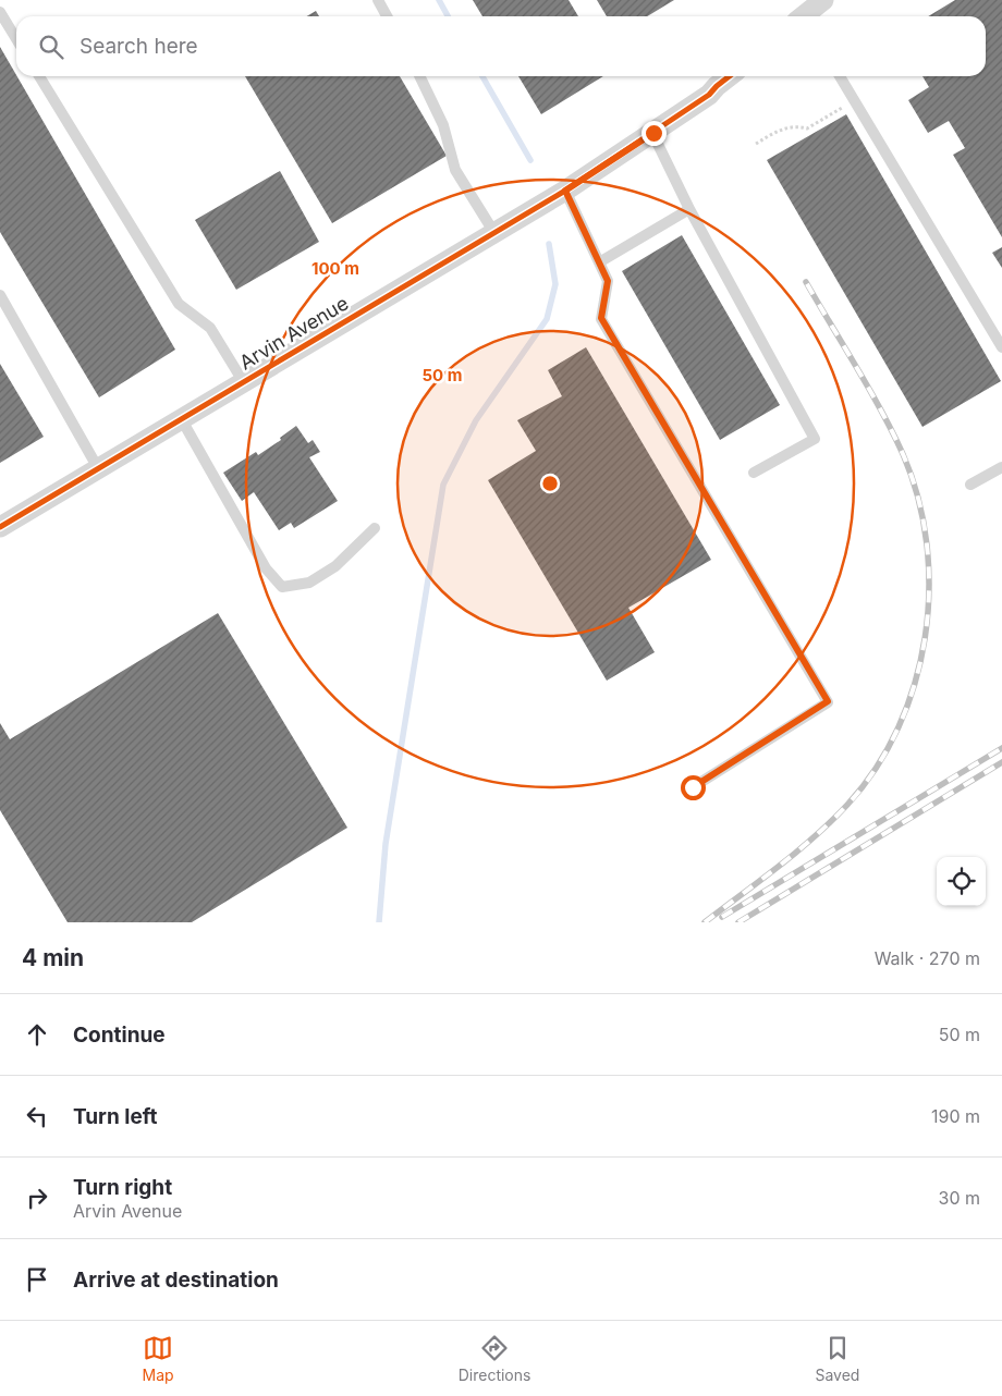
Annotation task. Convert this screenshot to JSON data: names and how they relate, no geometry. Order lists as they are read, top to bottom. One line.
{"streets":{"street":["Arvin Avenue"]},"page":{"search":"Search here","heading":["4 min","Walk · 270 m"],"list":[["Continue","50 m"],["Turn left","190 m"],["Turn right","Arvin Avenue","30 m"],"Arrive at destination"],"nav":["Map","Directions","Saved"]},"rings":["100 m","50 m"]}
